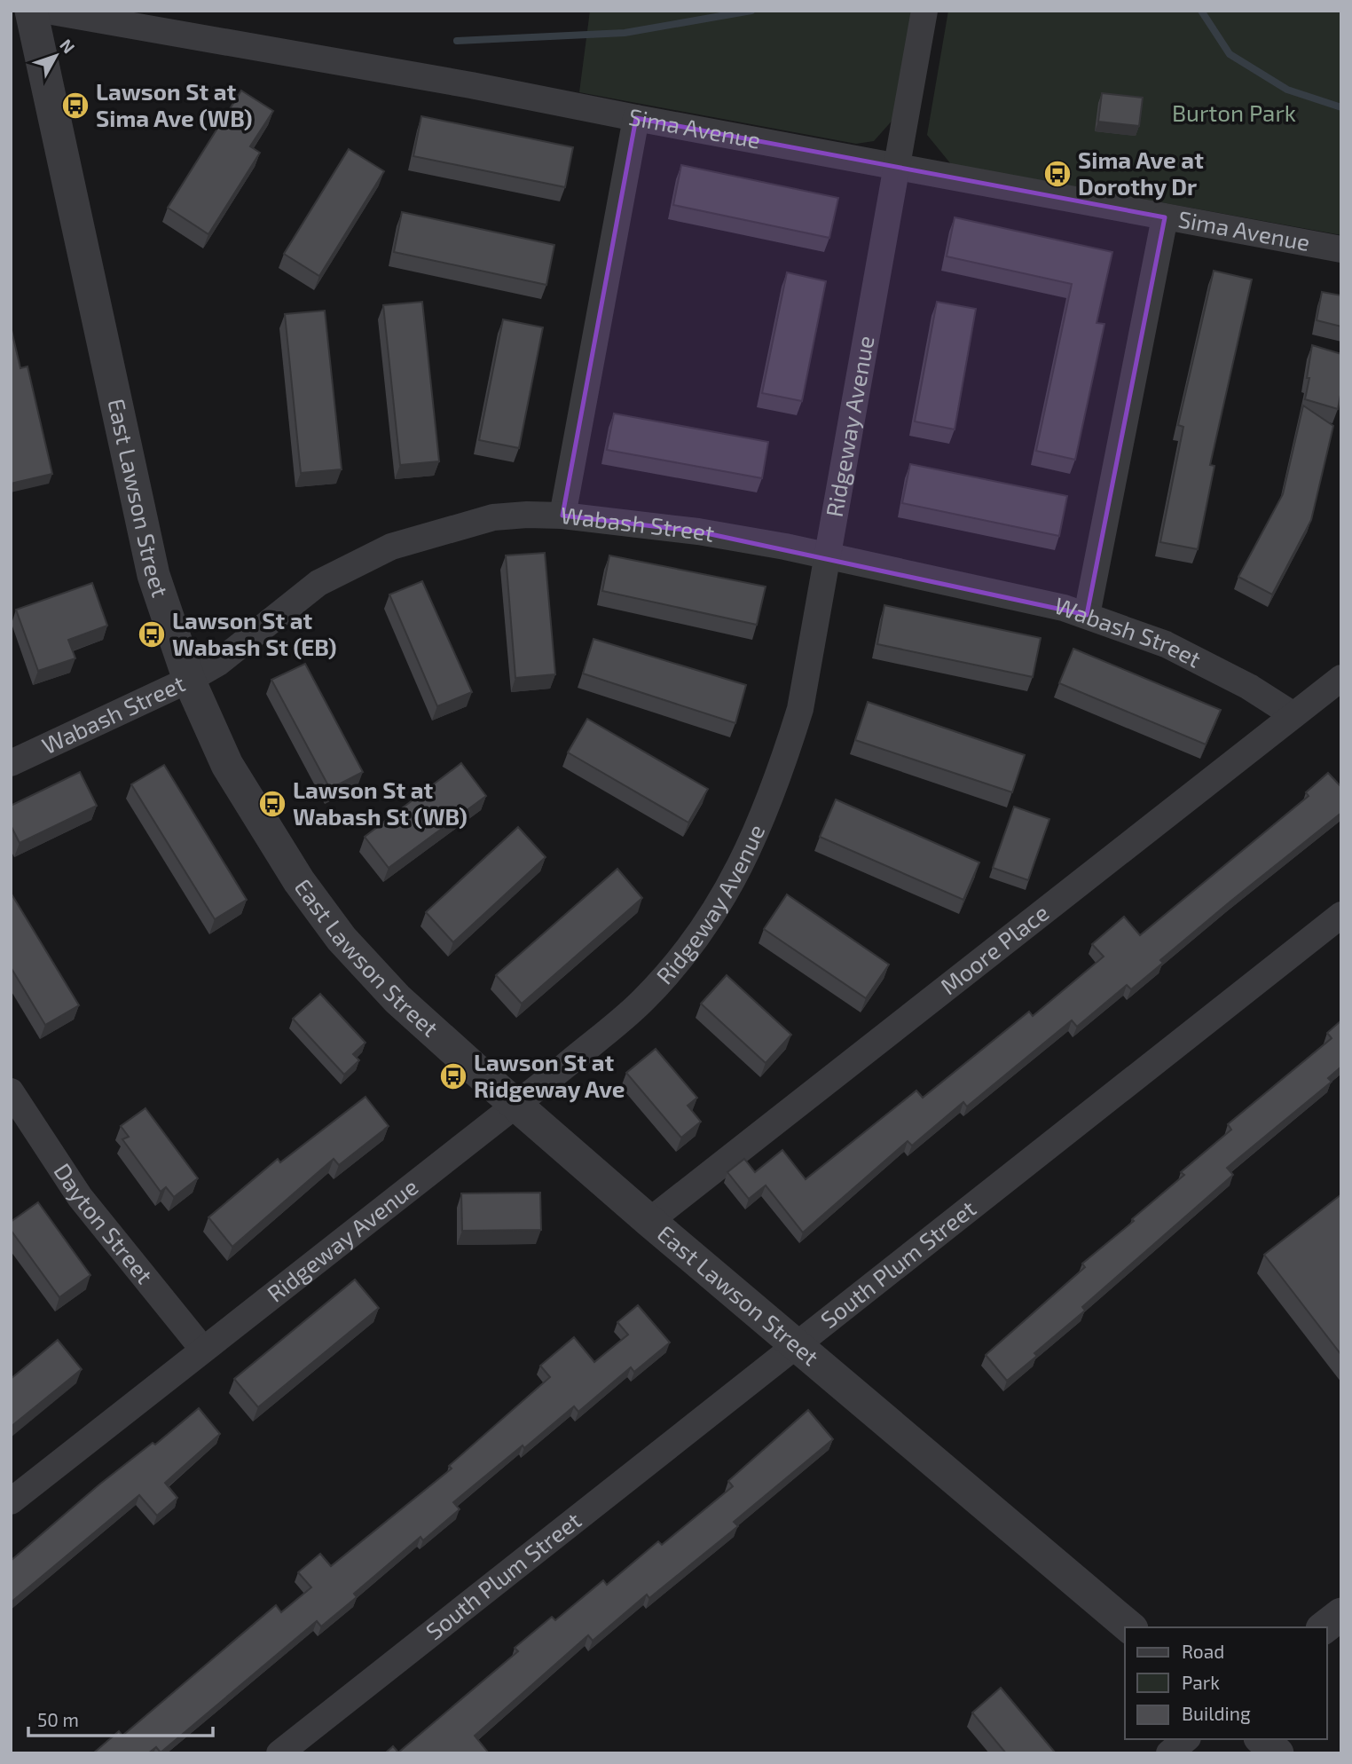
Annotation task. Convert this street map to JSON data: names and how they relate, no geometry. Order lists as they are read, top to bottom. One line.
{"streets":{"street":["Sima Avenue","Ridgeway Avenue","East Lawson Street","Wabash Street","Moore Place","Dayton Street","South Plum Street"]},"crossings":[["Sima Avenue","Ridgeway Avenue"],["Ridgeway Avenue","East Lawson Street"],["Ridgeway Avenue","Wabash Street"],["Ridgeway Avenue","Dayton Street"],["East Lawson Street","Wabash Street"],["East Lawson Street","Moore Place"],["East Lawson Street","South Plum Street"],["Wabash Street","Moore Place"]],"parks":["Burton Park"],"places":{"bus stop":["Lawson St at Sima Ave (WB)","Sima Ave at Dorothy Dr","Lawson St at Wabash St (EB)","Lawson St at Wabash St (WB)","Lawson St at Ridgeway Ave"]},"legend":["Road","Park","Building"],"scale_bar":"50 m","north":"top right"}
